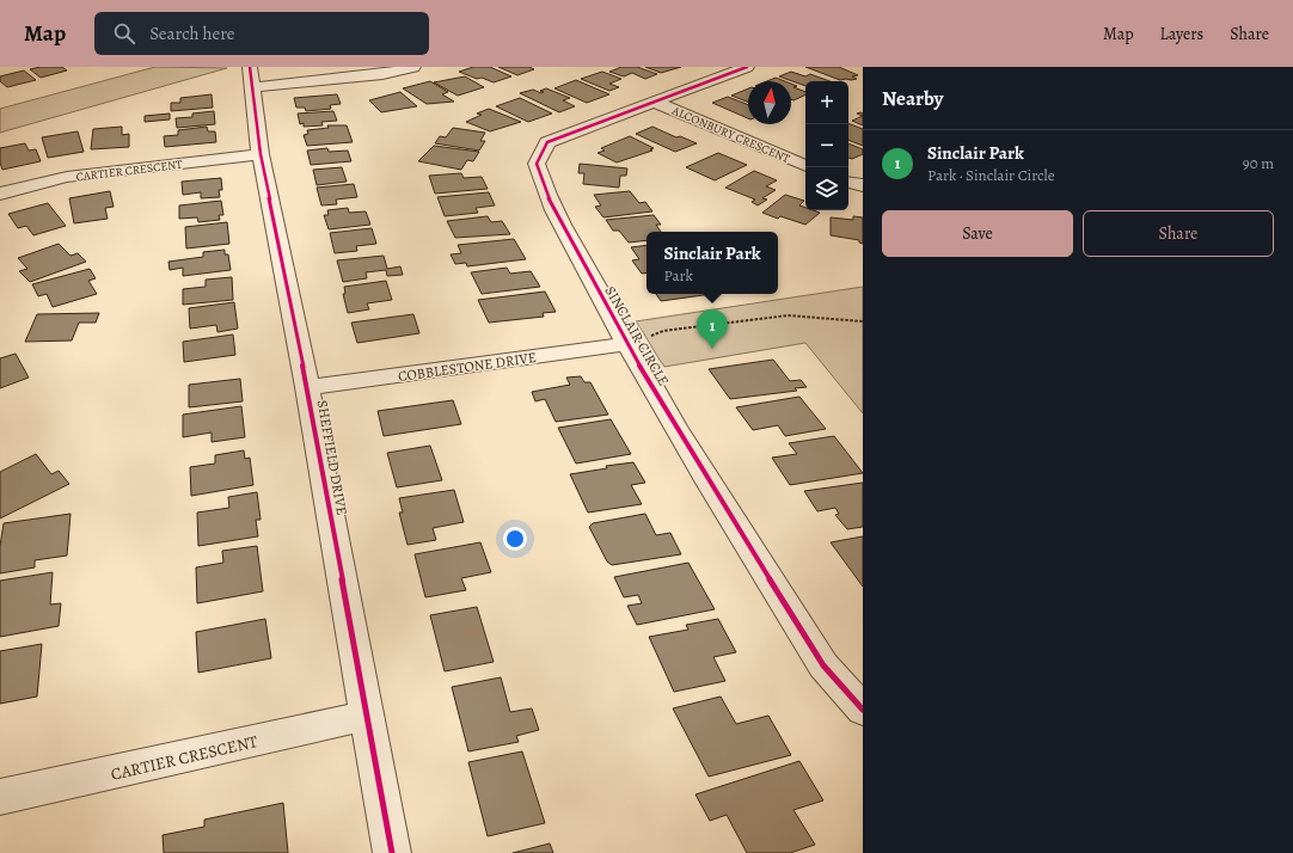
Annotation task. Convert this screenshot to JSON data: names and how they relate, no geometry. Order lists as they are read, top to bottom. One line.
{"streets":{"street":["ALCONBURY CRESCENT","CARTIER CRESCENT","SINCLAIR CIRCLE","COBBLESTONE DRIVE","SHEFFIELD DRIVE"]},"crossings":[["ALCONBURY CRESCENT","SINCLAIR CIRCLE"],["CARTIER CRESCENT","SHEFFIELD DRIVE"],["SINCLAIR CIRCLE","COBBLESTONE DRIVE"],["COBBLESTONE DRIVE","SHEFFIELD DRIVE"]],"north":"top","page":{"header":"Map","search":"Search here","nav":["Map","Layers","Share"],"heading":"Nearby","map_buttons":["+","−"],"list":[{"mark":"1","name":"Sinclair Park","note":"Park · Sinclair Circle","value":"90 m"}],"buttons":["Save","Share"],"popup":["Sinclair Park","Park"],"pins":"1"}}
